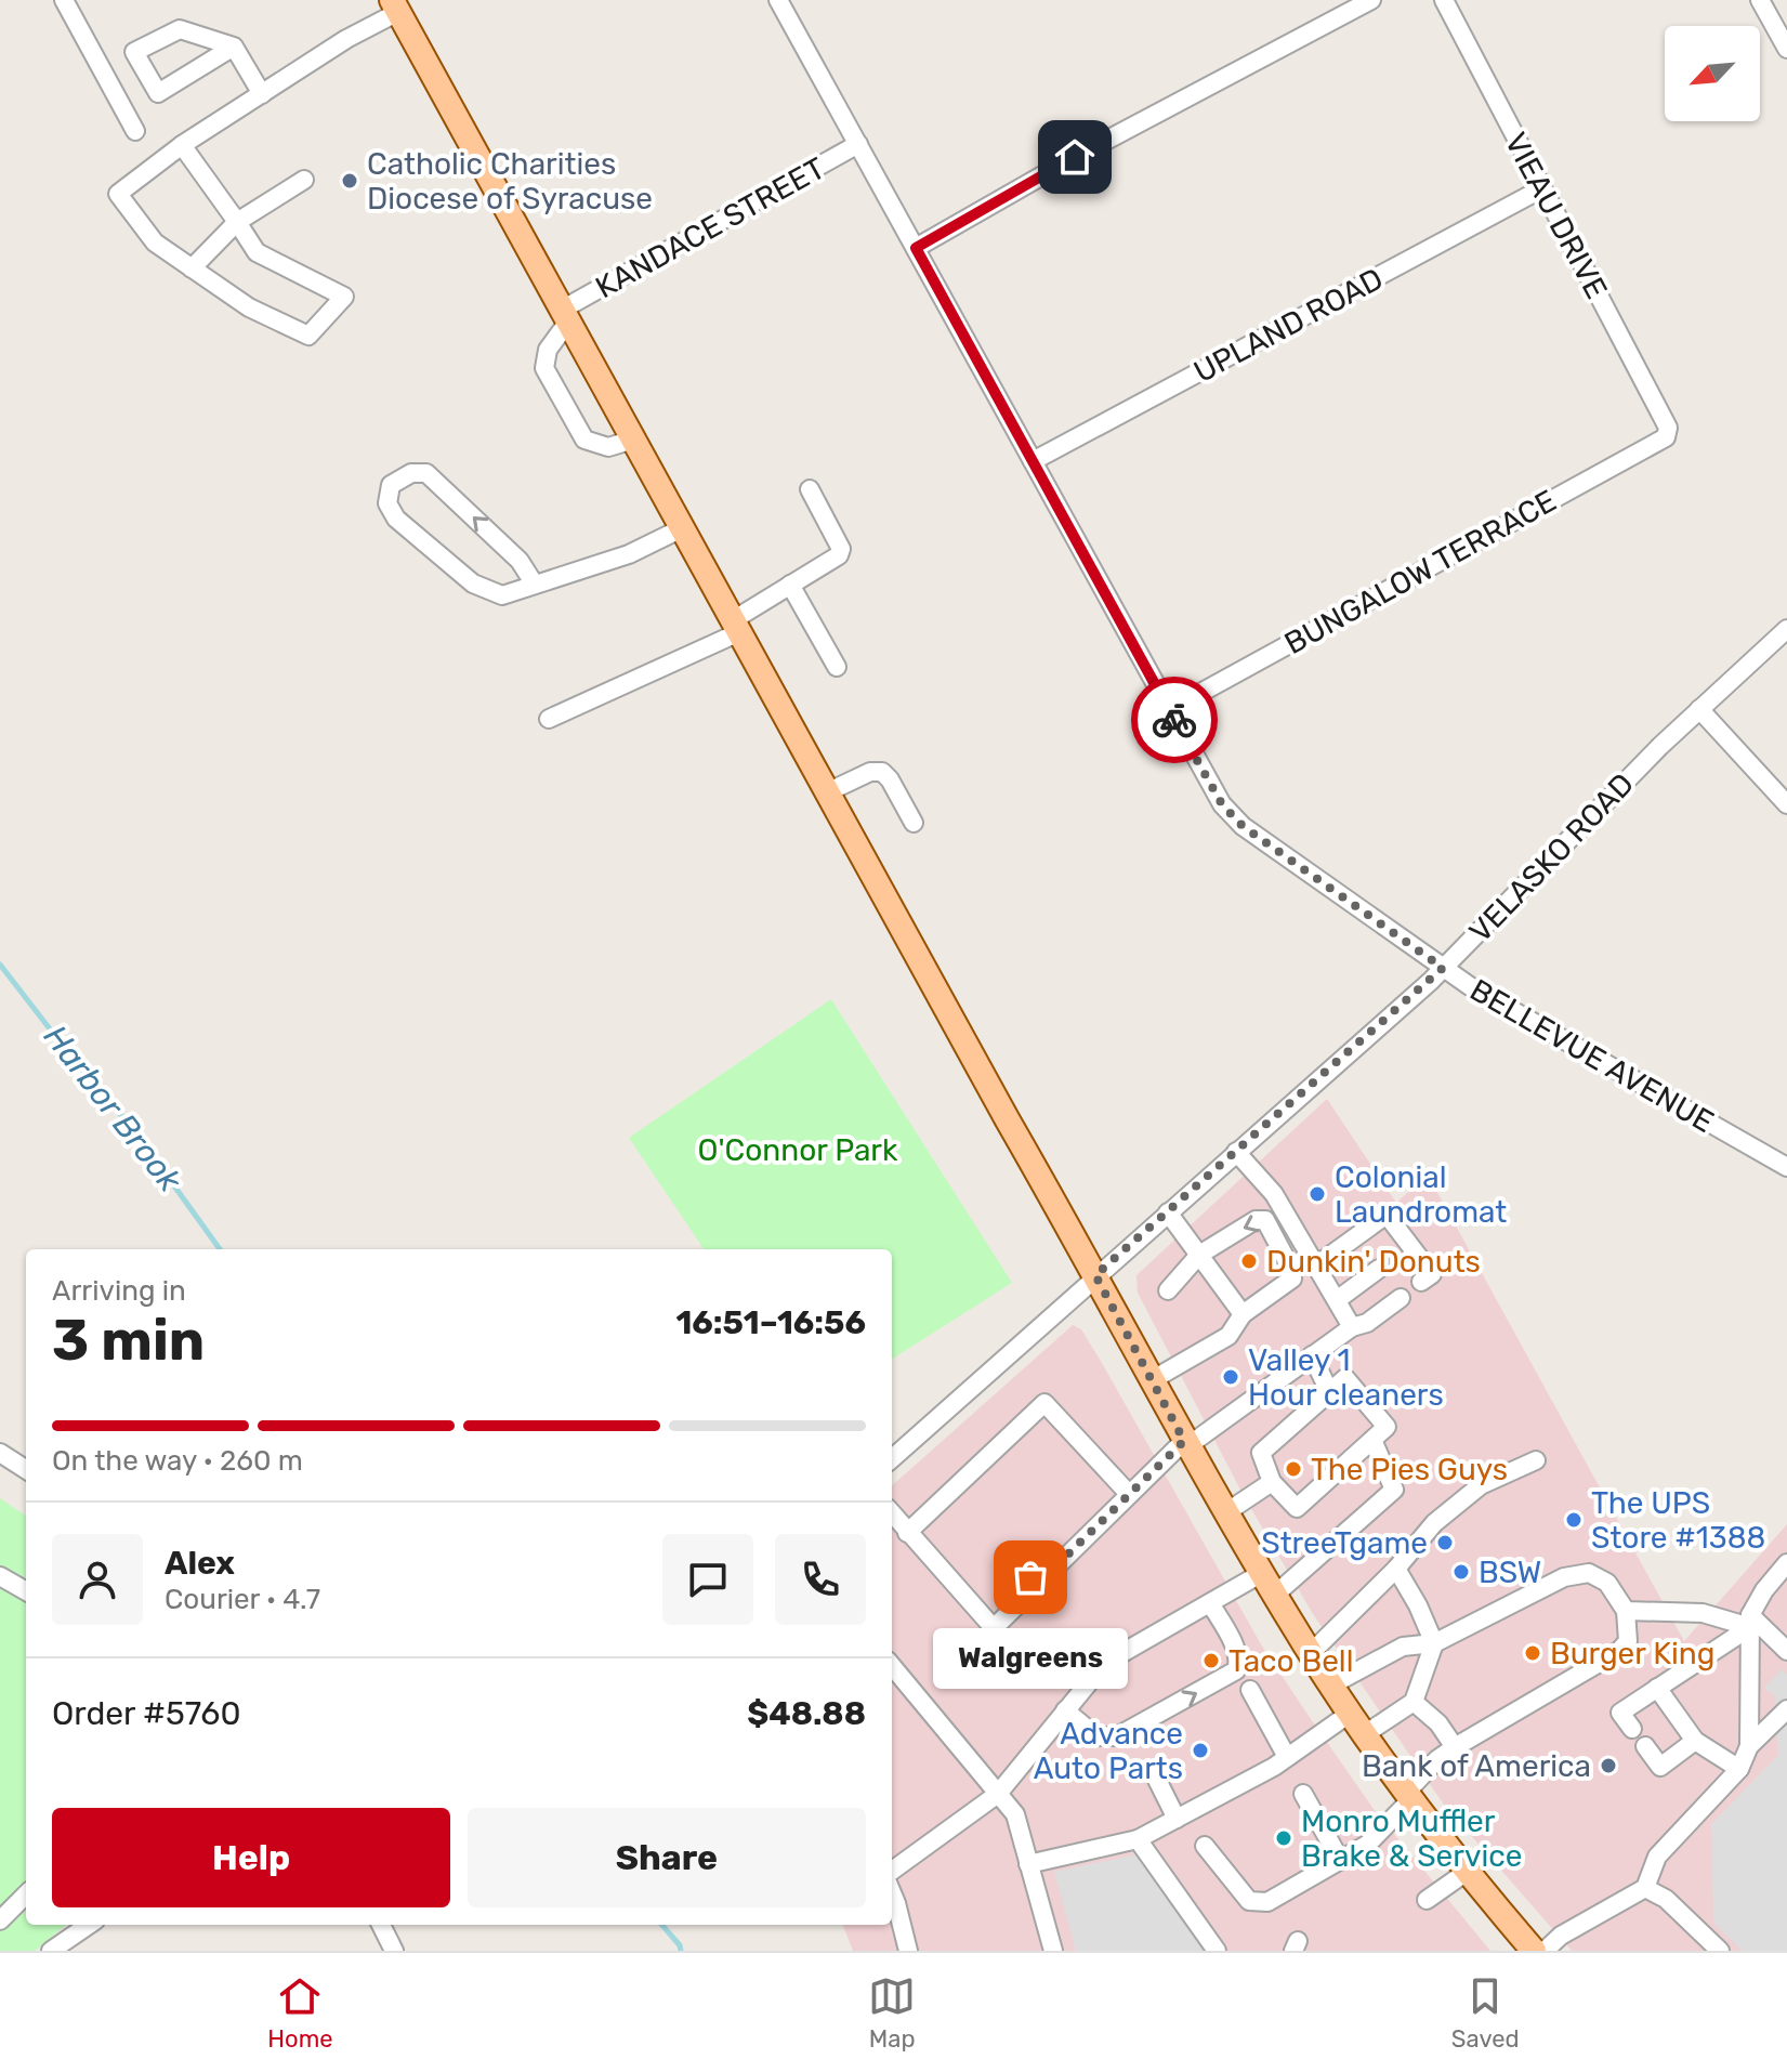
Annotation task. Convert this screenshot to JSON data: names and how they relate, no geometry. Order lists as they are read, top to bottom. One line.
{"streets":{"street":["VIEAU DRIVE","KANDACE STREET","UPLAND ROAD","BUNGALOW TERRACE","VELASKO ROAD","BELLEVUE AVENUE"]},"crossings":[["VIEAU DRIVE","UPLAND ROAD"],["VIEAU DRIVE","BUNGALOW TERRACE"],["KANDACE STREET","BELLEVUE AVENUE"],["UPLAND ROAD","BELLEVUE AVENUE"],["BUNGALOW TERRACE","BELLEVUE AVENUE"],["VELASKO ROAD","BELLEVUE AVENUE"]],"water":["Harbor Brook"],"parks":["O'Connor Park"],"places":["Catholic Charities Diocese of Syracuse","Colonial Laundromat","Dunkin' Donuts","Valley 1 Hour cleaners","The Pies Guys","The UPS Store #1388","StreeTgame","BSW","Walgreens","Burger King","Taco Bell","Advance Auto Parts","Bank of America","Monro Muffler Brake & Service"],"north":"bottom left","page":{"heading":["3 min","Arriving in","16:51–16:56"],"panel":["Alex","Courier · 4.7","Order #5760","$48.88"],"bar":"On the way · 260 m","bubble":"Walgreens","buttons":["Help","Share"],"tabs":["Home","Map","Saved"]}}
